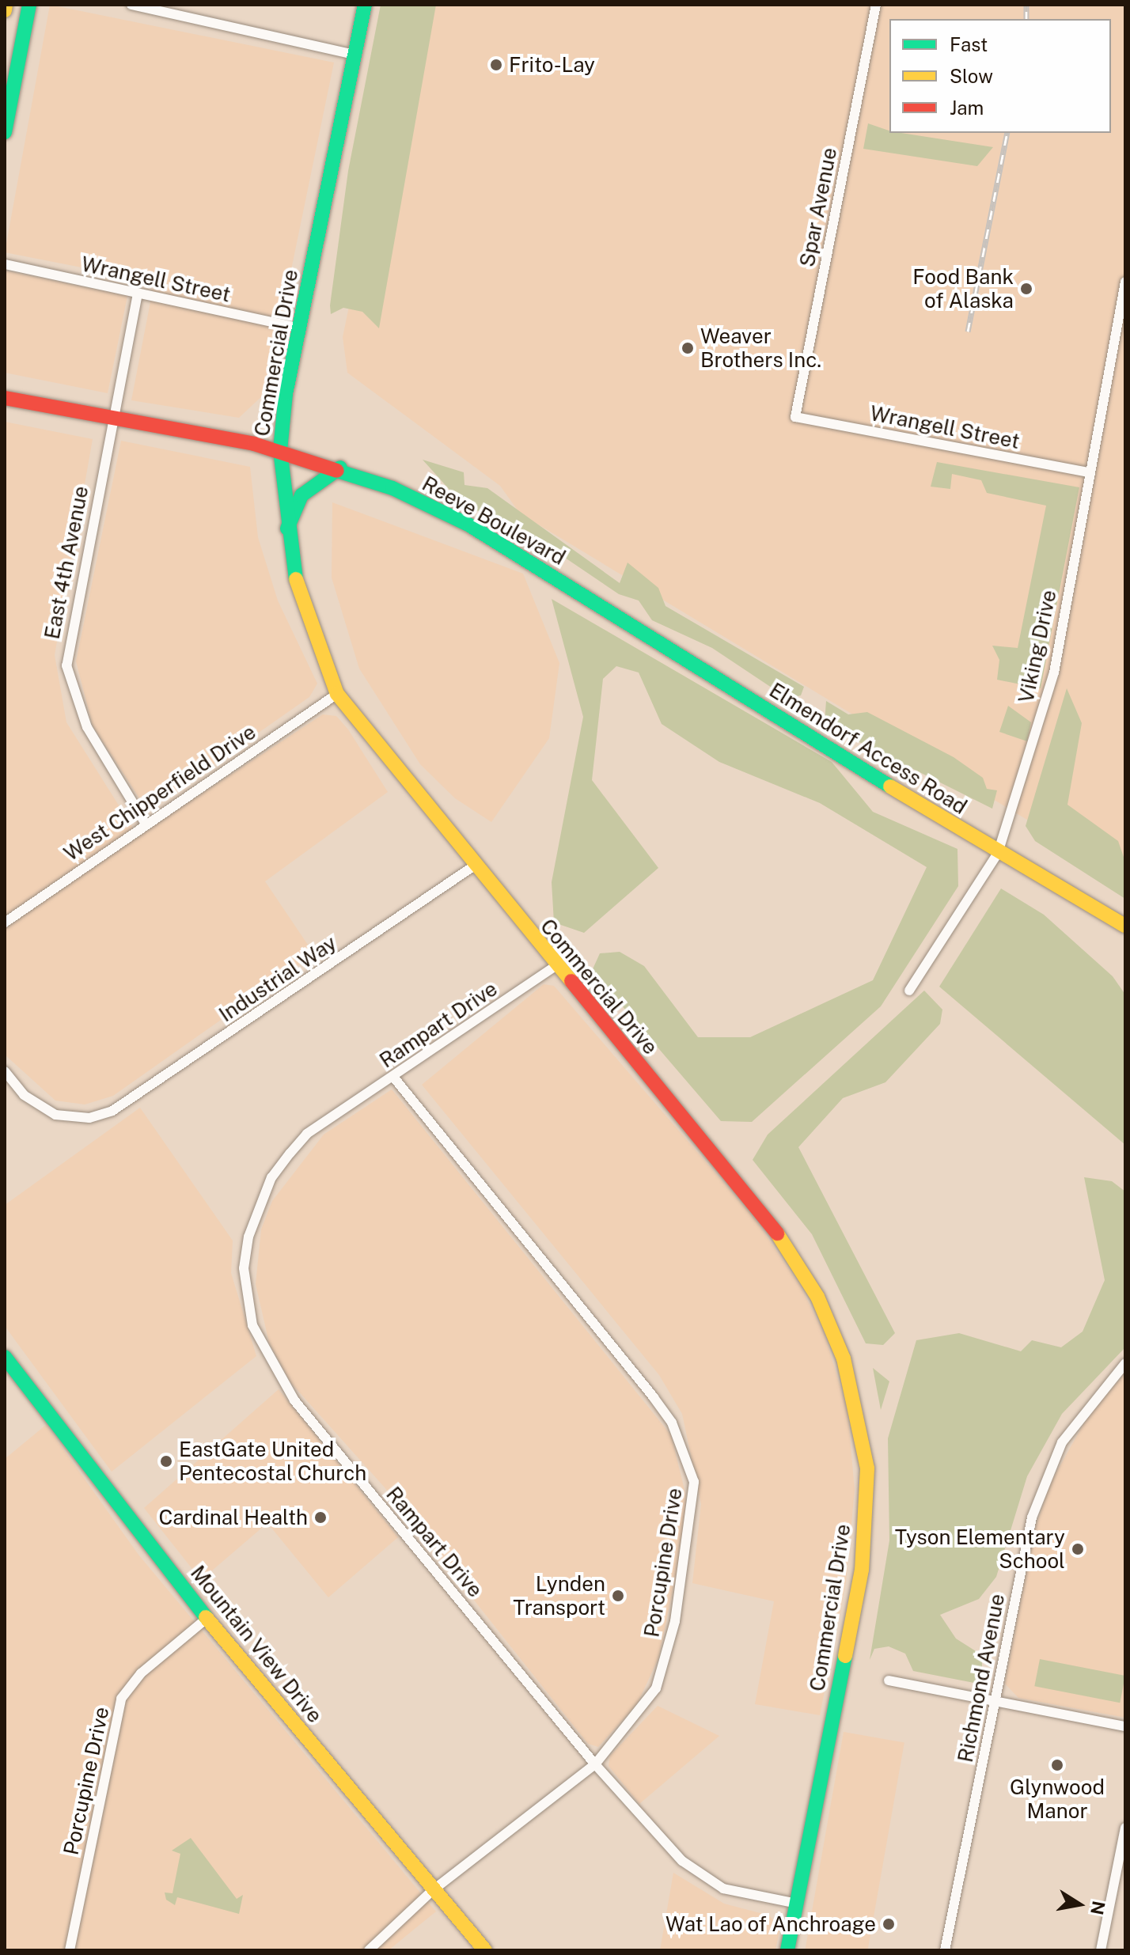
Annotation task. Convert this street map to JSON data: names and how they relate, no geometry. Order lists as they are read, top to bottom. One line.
{"streets":{"main road":["Commercial Drive","Reeve Boulevard","Elmendorf Access Road","Mountain View Drive"],"street":["Spar Avenue","Wrangell Street","East 4th Avenue","Viking Drive","West Chipperfield Drive","Industrial Way","Rampart Drive","Porcupine Drive","Richmond Avenue"]},"crossings":[["Spar Avenue","Wrangell Street"],["Wrangell Street","Commercial Drive"],["Wrangell Street","East 4th Avenue"],["Wrangell Street","Viking Drive"],["Commercial Drive","Reeve Boulevard"],["Commercial Drive","West Chipperfield Drive"],["Commercial Drive","Industrial Way"],["Commercial Drive","Rampart Drive"],["Reeve Boulevard","East 4th Avenue"],["Reeve Boulevard","Elmendorf Access Road"],["East 4th Avenue","West Chipperfield Drive"],["Viking Drive","Elmendorf Access Road"],["Rampart Drive","Porcupine Drive"],["Porcupine Drive","Mountain View Drive"]],"places":["Frito-Lay","Food Bank of Alaska","Weaver Brothers Inc.","EastGate United Pentecostal Church","Cardinal Health","Tyson Elementary School","Lynden Transport","Glynwood Manor","Wat Lao of Anchroage"],"legend":["Fast","Slow","Jam"],"north":"right"}
